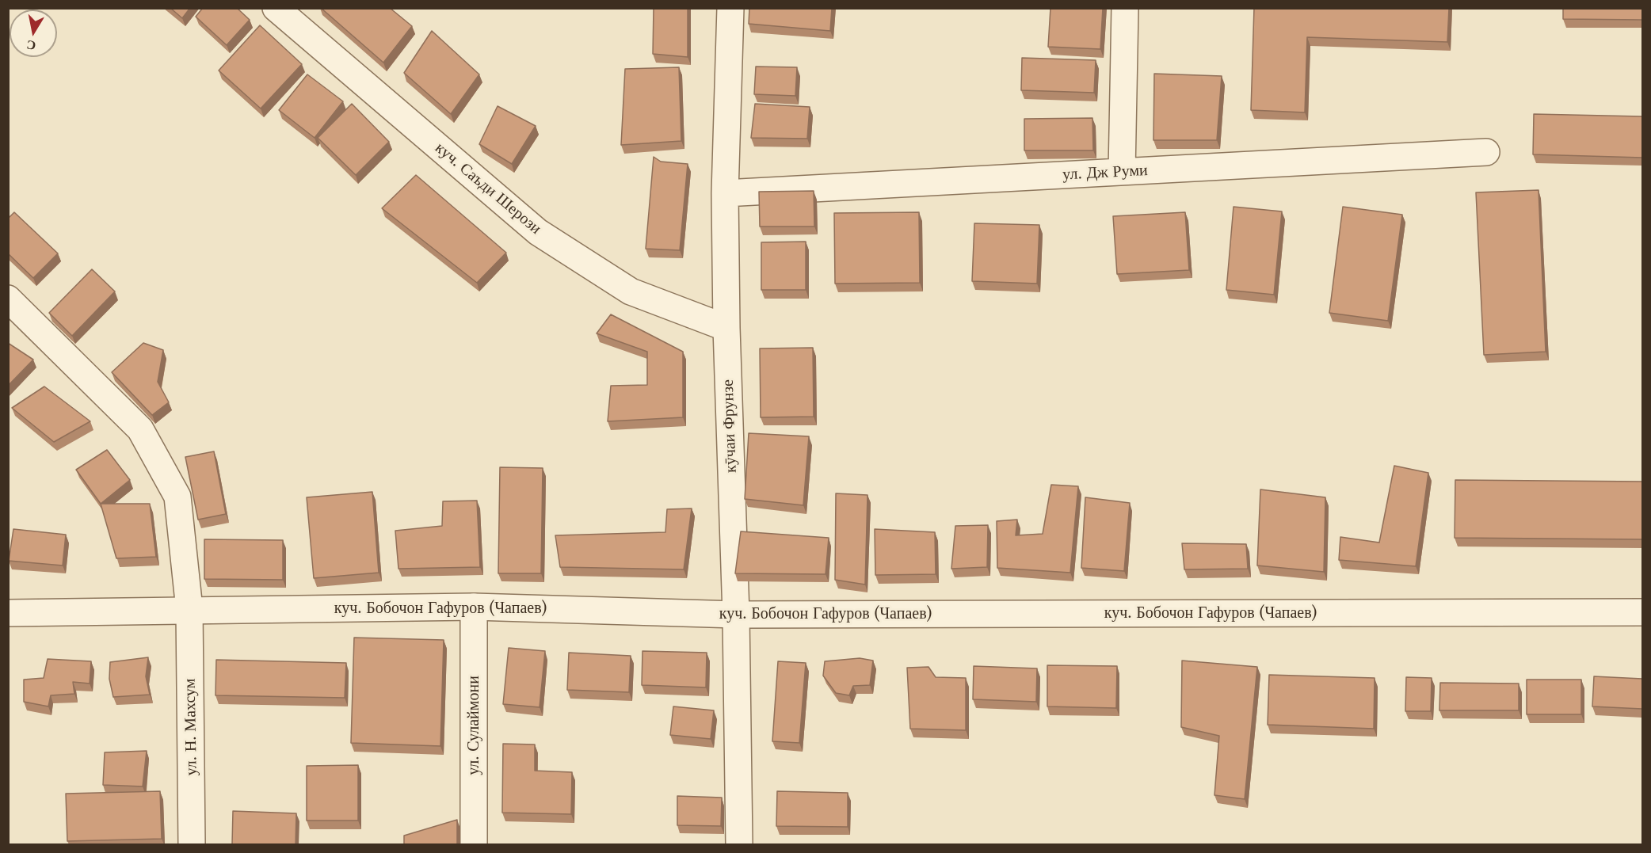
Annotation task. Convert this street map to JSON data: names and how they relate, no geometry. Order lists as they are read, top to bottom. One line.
{"streets":{"street":["ул. Дж Руми","куч. Саъди Шерози","кӯчаи Фрунзе","куч. Бобочон Гафуров (Чапаев)","ул. Сулаймони","ул. Н. Махсум"]},"crossings":[["ул. Дж Руми","кӯчаи Фрунзе"],["куч. Саъди Шерози","кӯчаи Фрунзе"],["кӯчаи Фрунзе","куч. Бобочон Гафуров (Чапаев)"],["куч. Бобочон Гафуров (Чапаев)","ул. Сулаймони"],["куч. Бобочон Гафуров (Чапаев)","ул. Н. Махсум"]],"north":"bottom"}
